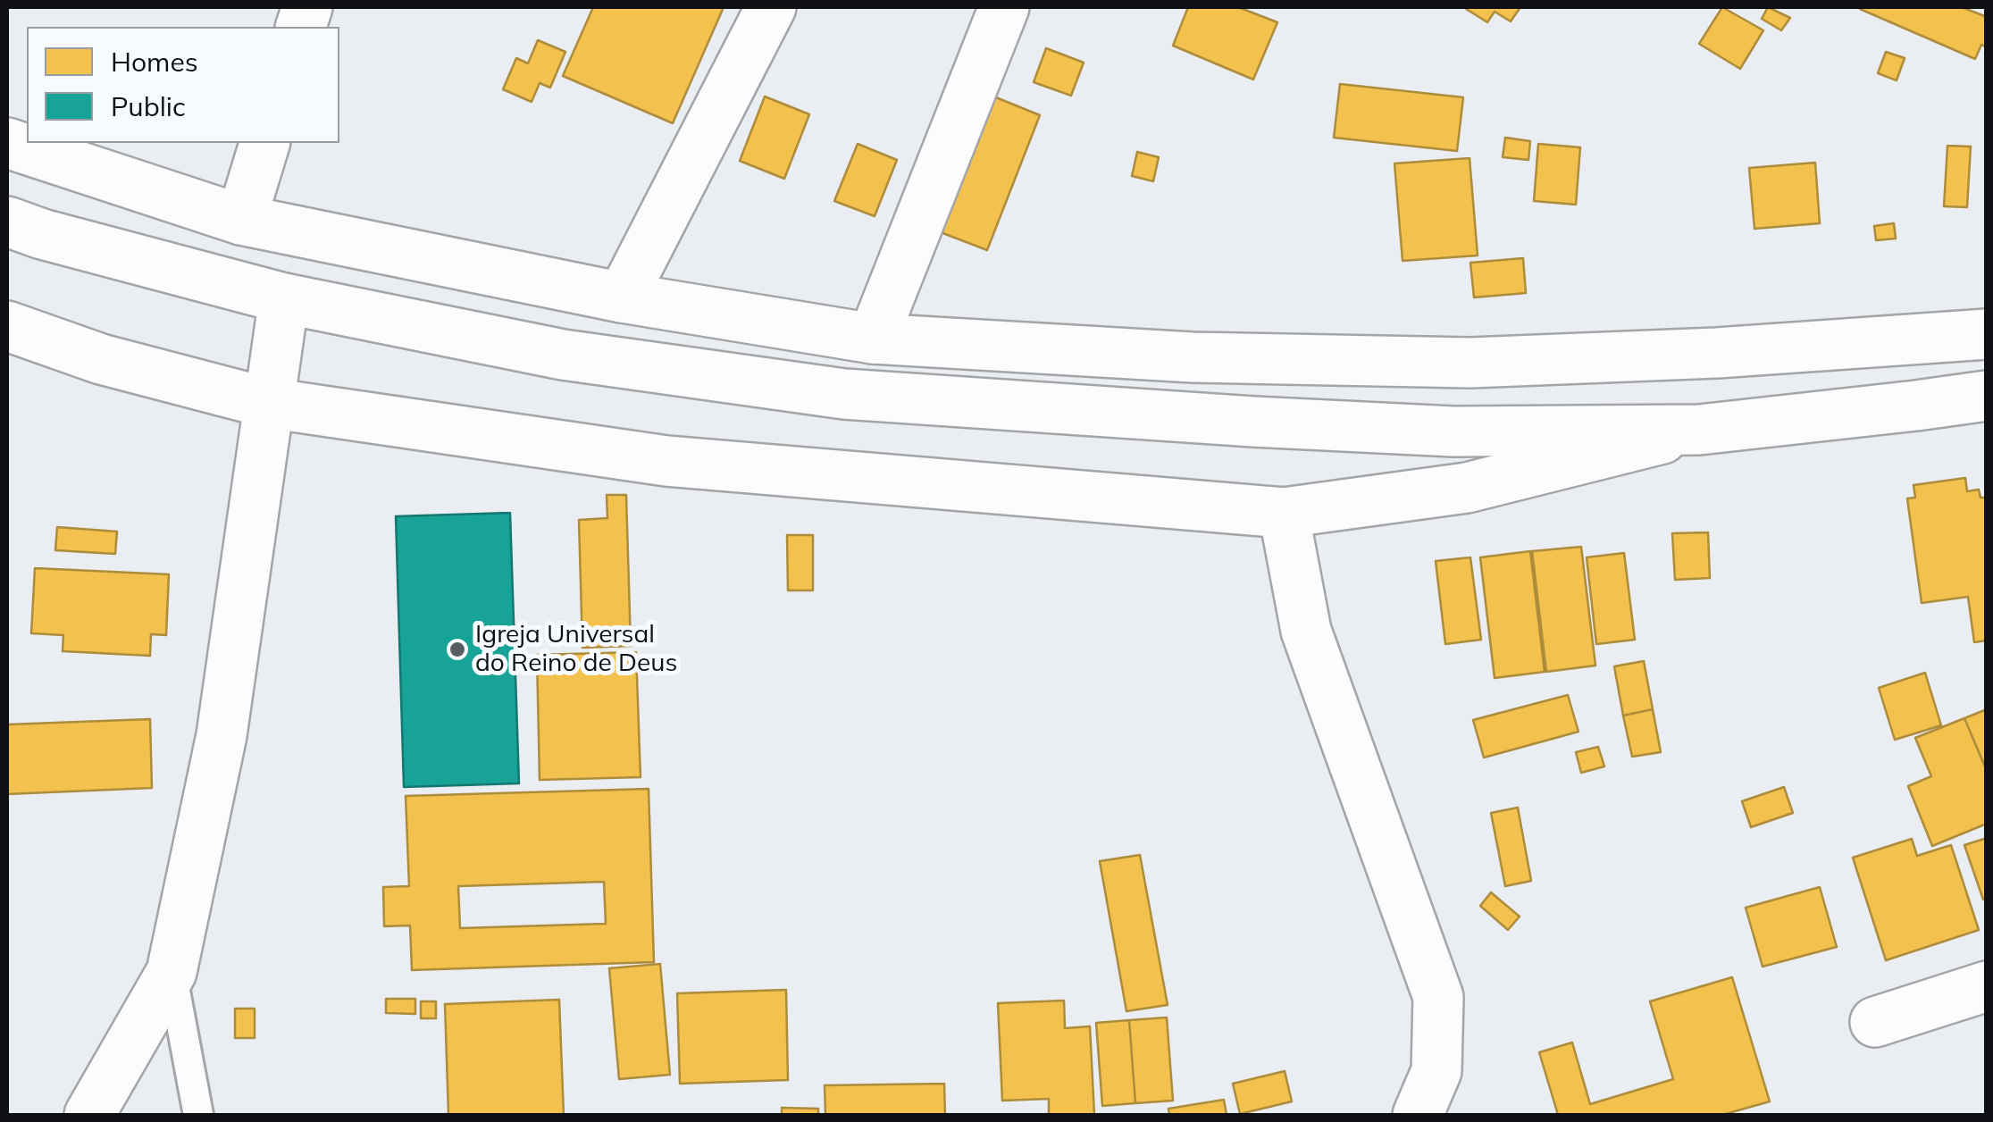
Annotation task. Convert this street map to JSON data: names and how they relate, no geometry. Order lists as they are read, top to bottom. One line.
{"places":["Igreja Universal do Reino de Deus"],"legend":["Homes","Public"]}
